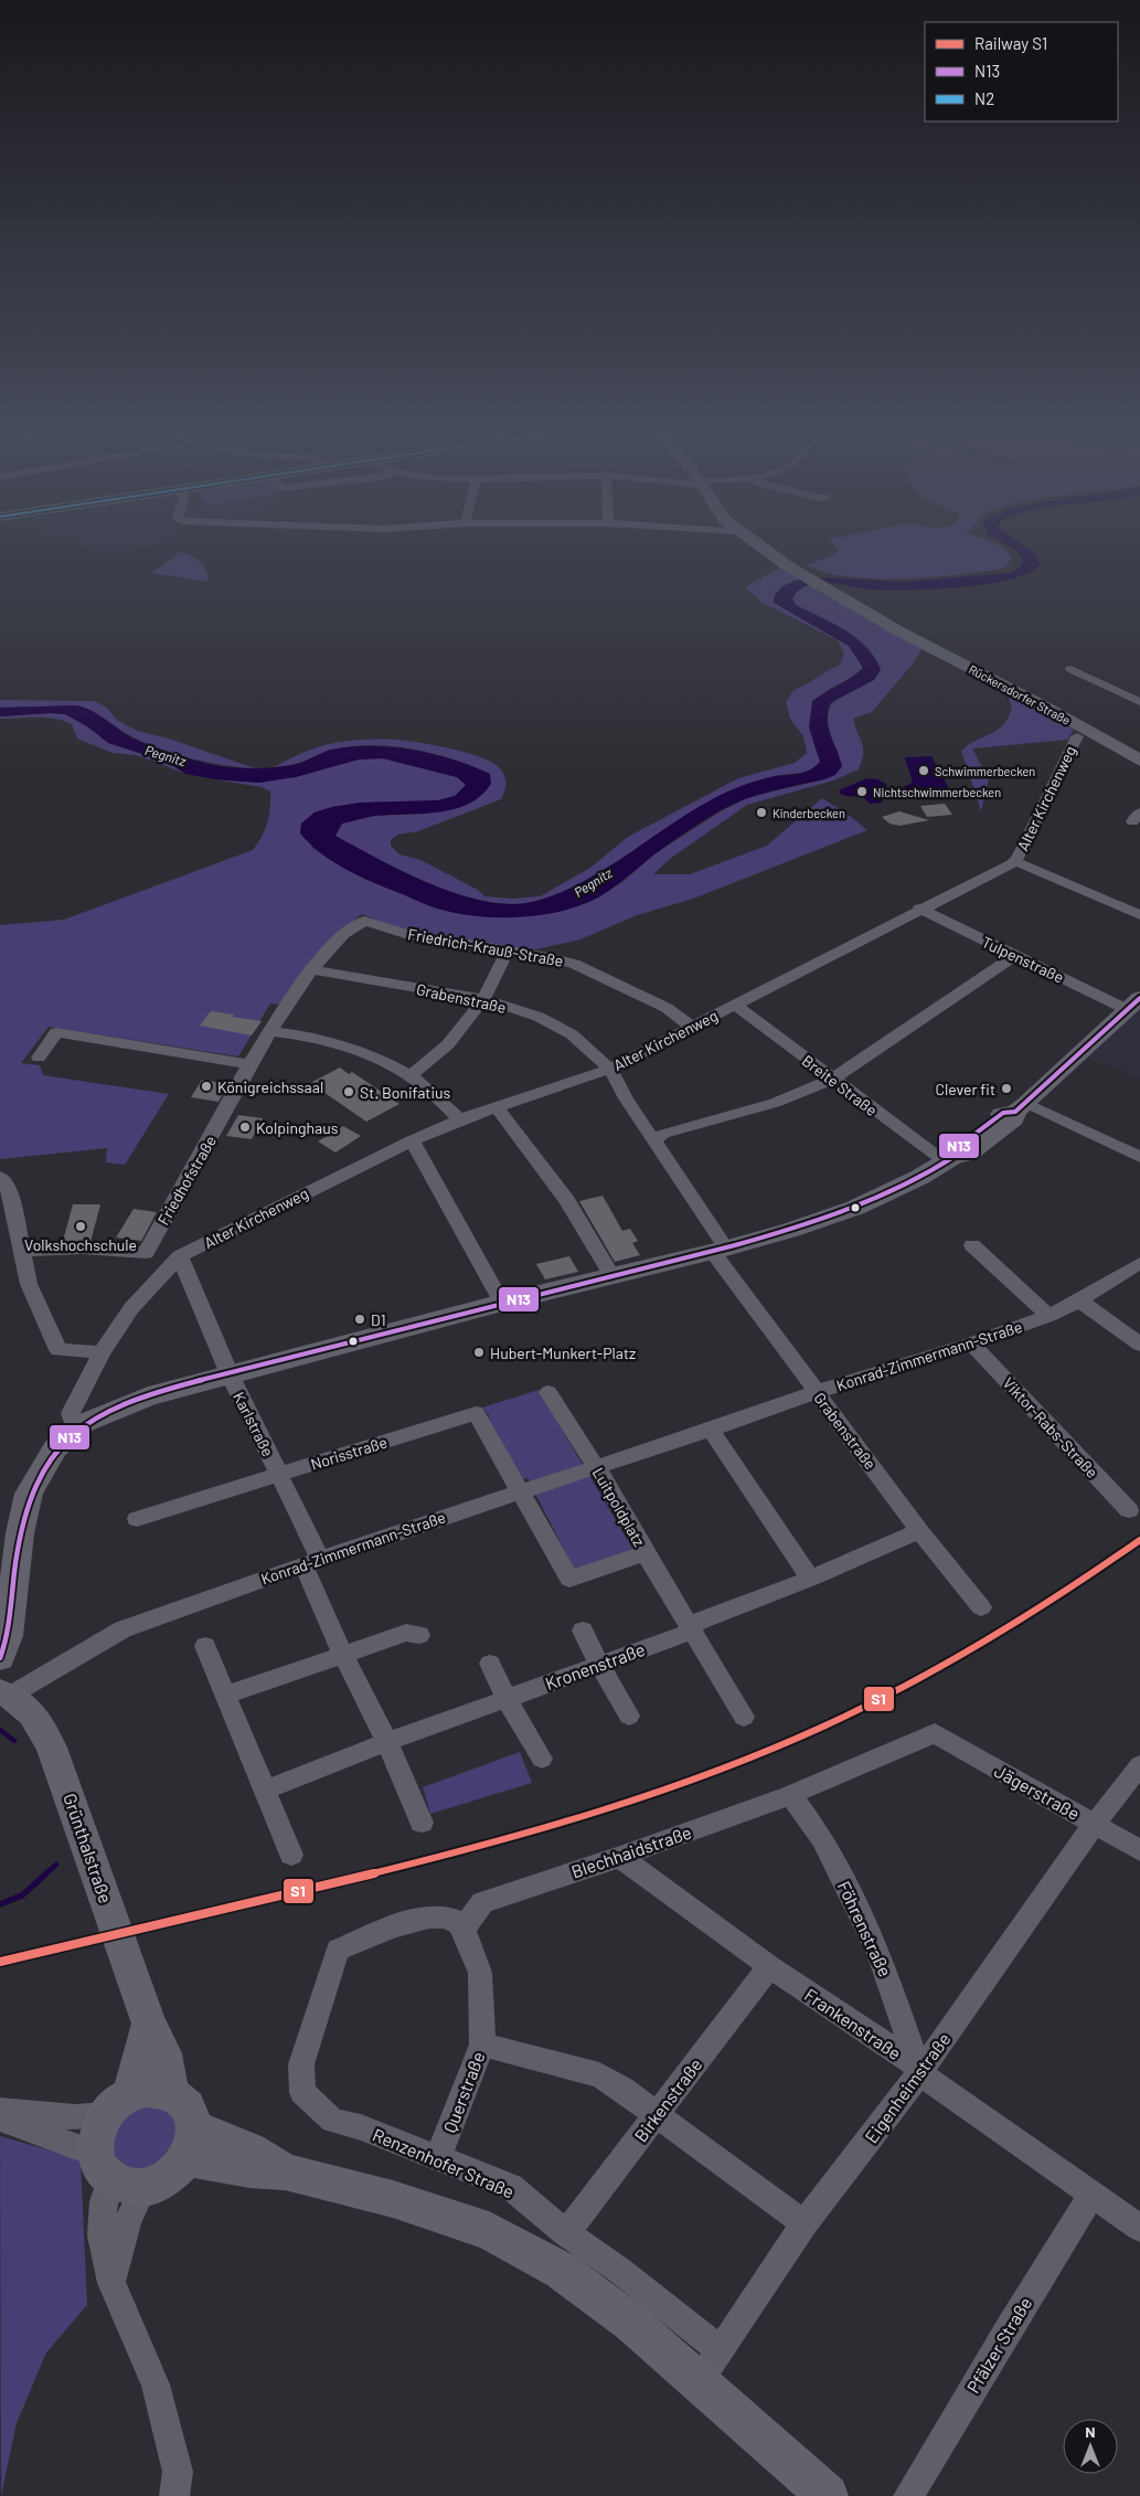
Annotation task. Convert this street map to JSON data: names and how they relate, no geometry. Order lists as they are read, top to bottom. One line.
{"streets":{"main road":["Rückersdorfer Straße","Grünthalstraße","Renzenhofer Straße"],"street":["Alter Kirchenweg","Friedrich-Krauß-Straße","Tulpenstraße","Grabenstraße","Breite Straße","Friedhofstraße","Konrad-Zimmermann-Straße","Karlstraße","Viktor-Rabs-Straße","Norisstraße","Luitpoldplatz","Kronenstraße","Jägerstraße","Blechhaidstraße","Föhrenstraße","Frankenstraße","Eigenheimstraße","Querstraße","Birkenstraße","Pfälzer Straße"]},"crossings":[["Alter Kirchenweg","Friedrich-Krauß-Straße"],["Alter Kirchenweg","Tulpenstraße"],["Alter Kirchenweg","Grabenstraße"],["Alter Kirchenweg","Breite Straße"],["Alter Kirchenweg","Karlstraße"],["Friedrich-Krauß-Straße","Friedhofstraße"],["Grabenstraße","Friedhofstraße"],["Grabenstraße","Konrad-Zimmermann-Straße"],["Grabenstraße","Kronenstraße"],["Konrad-Zimmermann-Straße","Karlstraße"],["Konrad-Zimmermann-Straße","Viktor-Rabs-Straße"],["Konrad-Zimmermann-Straße","Norisstraße"],["Konrad-Zimmermann-Straße","Luitpoldplatz"],["Konrad-Zimmermann-Straße","Grünthalstraße"],["Karlstraße","Norisstraße"],["Karlstraße","Kronenstraße"],["Norisstraße","Luitpoldplatz"],["Jägerstraße","Blechhaidstraße"],["Jägerstraße","Eigenheimstraße"],["Grünthalstraße","Renzenhofer Straße"],["Blechhaidstraße","Föhrenstraße"],["Blechhaidstraße","Frankenstraße"],["Blechhaidstraße","Querstraße"],["Föhrenstraße","Frankenstraße"],["Föhrenstraße","Eigenheimstraße"],["Frankenstraße","Eigenheimstraße"],["Frankenstraße","Birkenstraße"],["Frankenstraße","Pfälzer Straße"],["Eigenheimstraße","Renzenhofer Straße"],["Querstraße","Renzenhofer Straße"],["Birkenstraße","Renzenhofer Straße"]],"water":["Pegnitz"],"places":["Schwimmerbecken","Nichtschwimmerbecken","Kinderbecken","Königreichssaal","Clever fit","St. Bonifatius","Kolpinghaus","Volkshochschule","D1","Hubert-Munkert-Platz"],"lines":["transit line N13","rail line S1"],"legend":["Railway S1","N13","N2"],"north":"top"}
